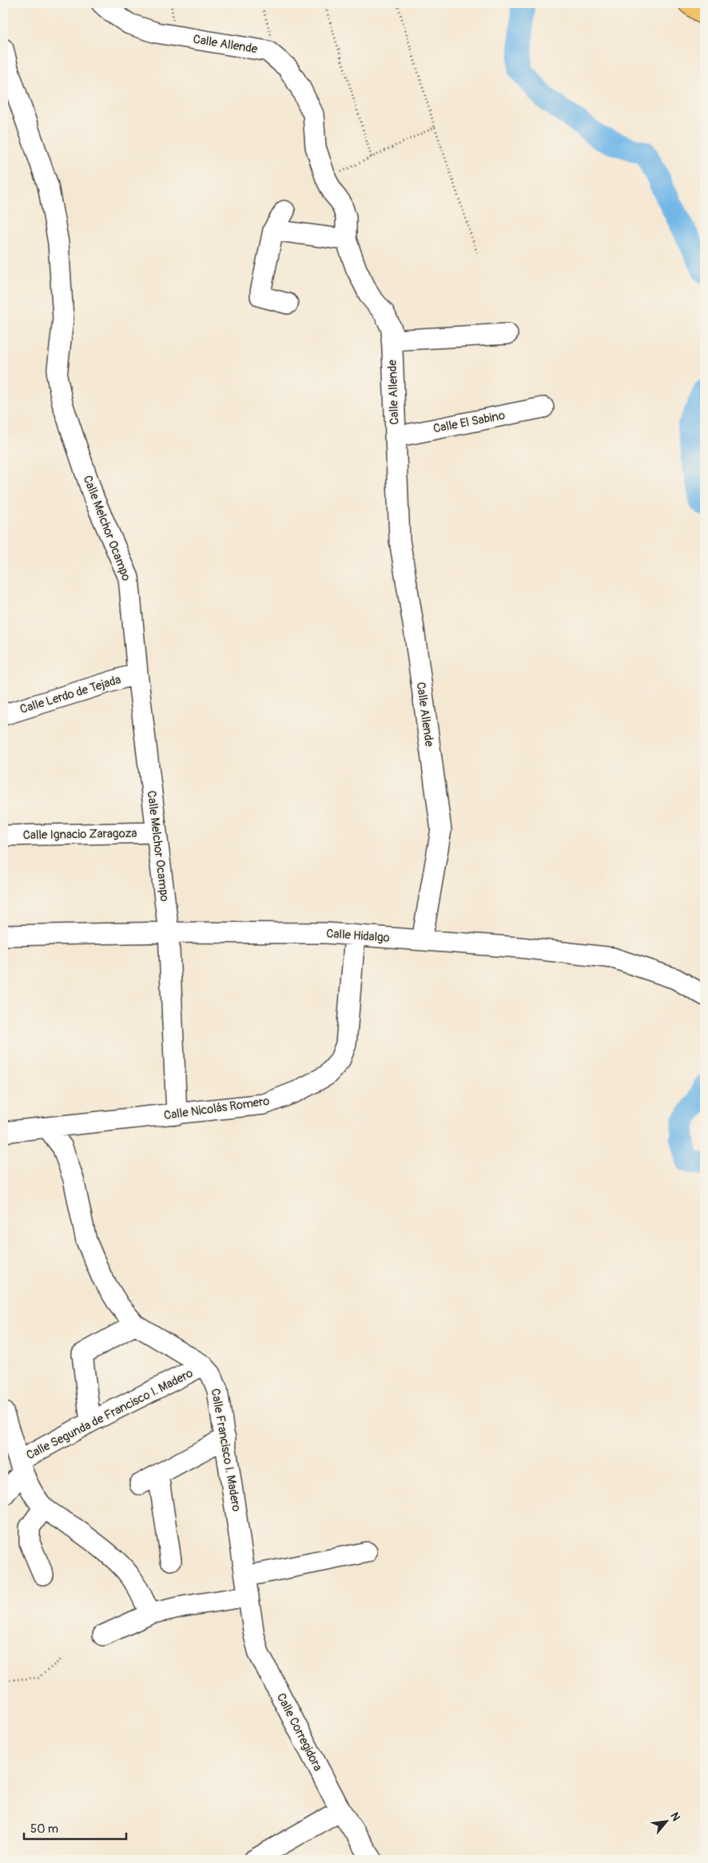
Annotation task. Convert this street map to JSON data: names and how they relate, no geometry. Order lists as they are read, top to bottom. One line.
{"streets":{"street":["Calle Allende","Calle El Sabino","Calle Melchor Ocampo","Calle Lerdo de Tejada","Calle Ignacio Zaragoza","Calle Hidalgo","Calle Nicolás Romero","Calle Segunda de Francisco I. Madero","Calle Francisco I. Madero","Calle Corregidora"]},"crossings":[["Calle Allende","Calle El Sabino"],["Calle Allende","Calle Hidalgo"],["Calle Melchor Ocampo","Calle Lerdo de Tejada"],["Calle Melchor Ocampo","Calle Ignacio Zaragoza"],["Calle Melchor Ocampo","Calle Hidalgo"],["Calle Melchor Ocampo","Calle Nicolás Romero"],["Calle Hidalgo","Calle Nicolás Romero"],["Calle Nicolás Romero","Calle Francisco I. Madero"],["Calle Segunda de Francisco I. Madero","Calle Francisco I. Madero"],["Calle Francisco I. Madero","Calle Corregidora"]],"scale_bar":"50 m","north":"top right"}
